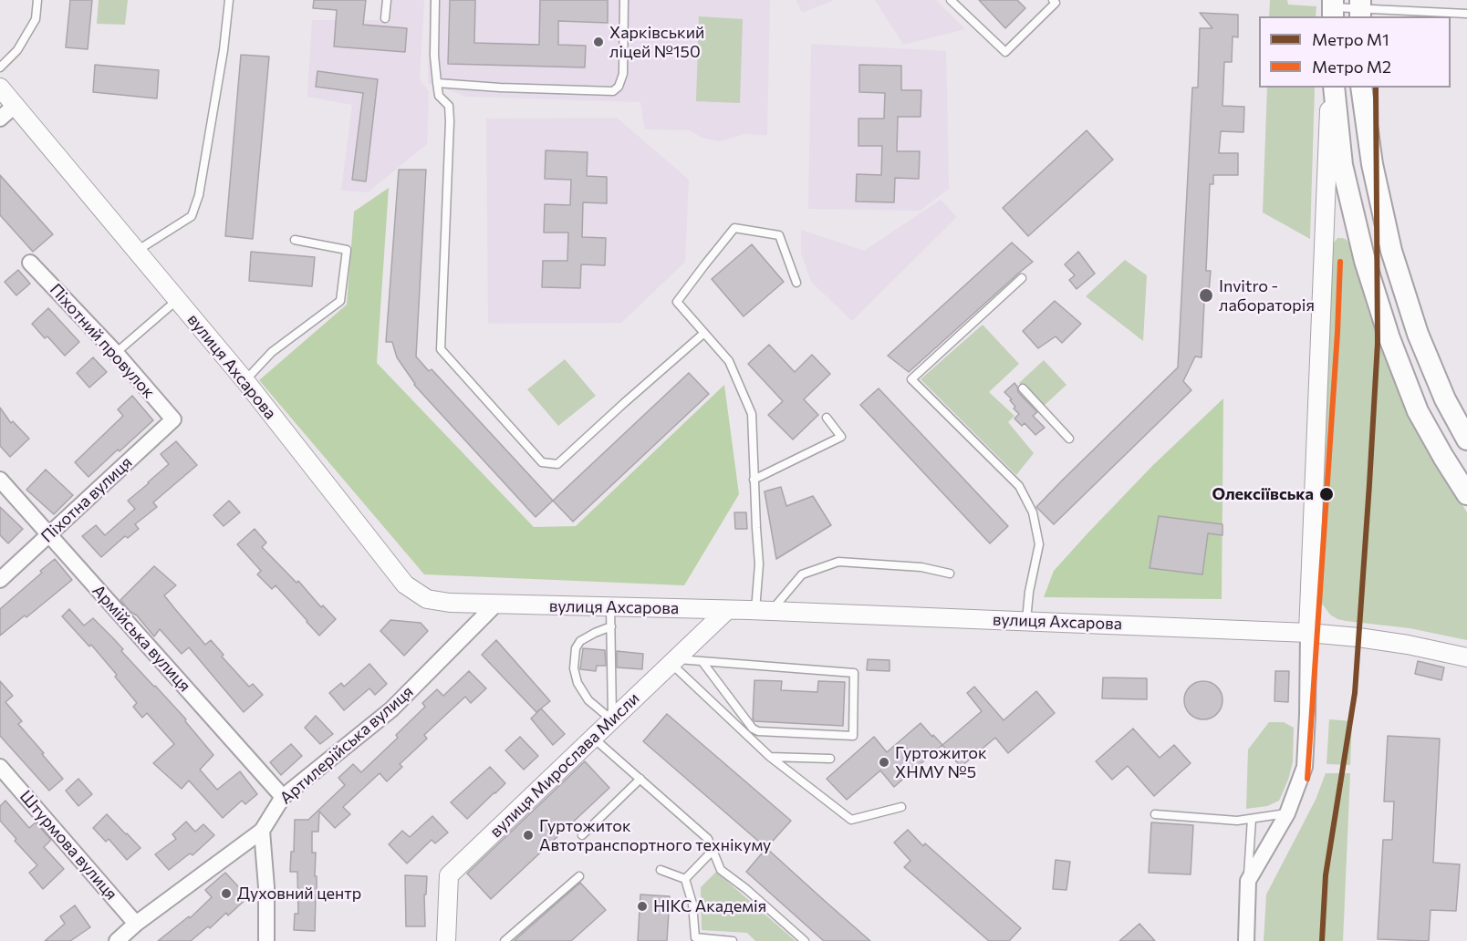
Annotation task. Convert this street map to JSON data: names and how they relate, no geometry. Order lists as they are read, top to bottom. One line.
{"streets":{"street":["Піхотний провулок","вулиця Ахсарова","Піхотна вулиця","Армійська вулиця","Артилерійська вулиця","вулиця Мирослава Мисли","Штурмова вулиця"]},"crossings":[["Піхотний провулок","Піхотна вулиця"],["вулиця Ахсарова","Артилерійська вулиця"],["вулиця Ахсарова","вулиця Мирослава Мисли"],["Піхотна вулиця","Армійська вулиця"],["Армійська вулиця","Артилерійська вулиця"],["Артилерійська вулиця","Штурмова вулиця"]],"places":["Харківський ліцей №150","Invitro - лабораторія","Олексіївська","Гуртожиток ХНМУ №5","Гуртожиток Автотранспортного технікуму","Духовний центр","НІКС Академія"],"lines":["metro line M1","metro line M2"],"legend":["Метро M1","Метро M2"]}
